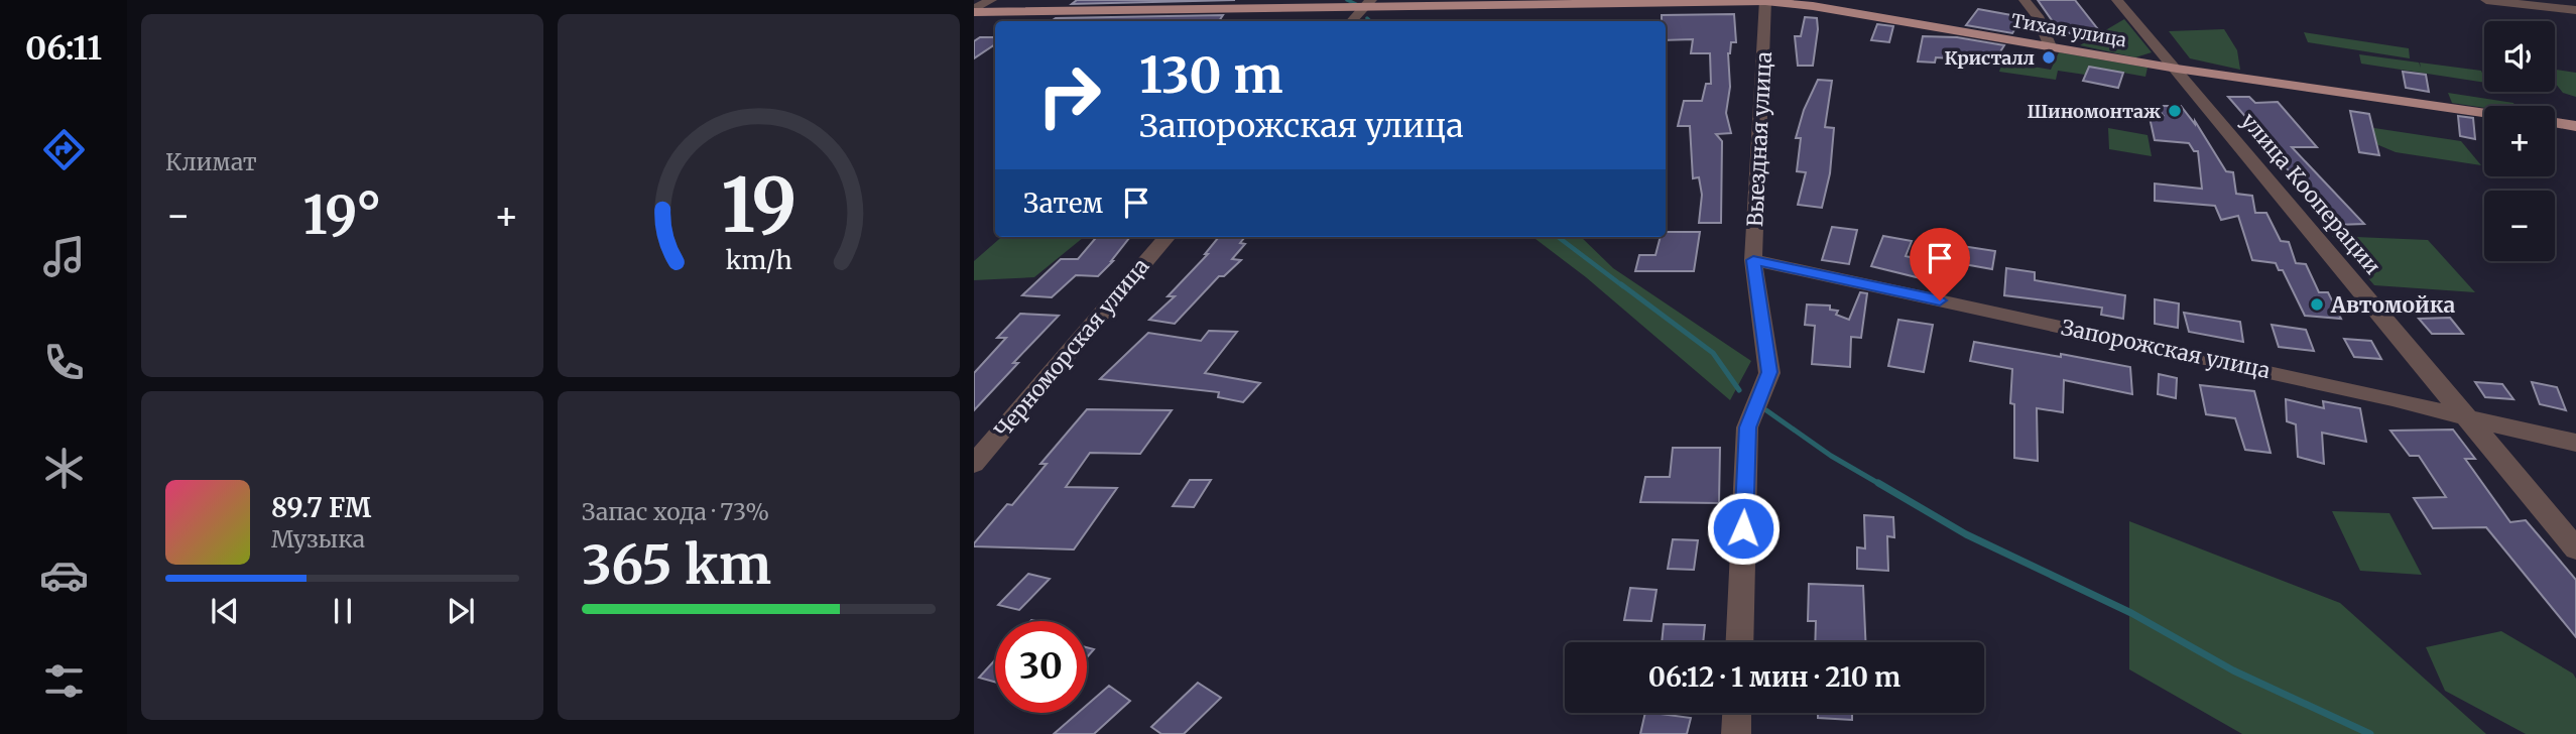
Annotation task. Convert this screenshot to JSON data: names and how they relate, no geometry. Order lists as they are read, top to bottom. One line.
{"streets":{"main road":["Тихая улица"],"street":["Выездная улица","улица Кооперации","Черноморская улица","Запорожская улица"]},"crossings":[["Тихая улица","Выездная улица"],["Тихая улица","улица Кооперации"],["Выездная улица","Запорожская улица"],["улица Кооперации","Запорожская улица"]],"places":["Кристалл","Шиномонтаж","Автомойка"],"page":{"tabs":"06:11","tile":["Климат",["Запас хода · 73%","365 km"]],"map_buttons":["+","−"],"turn":["130 m","Запорожская улица"],"then":"Затем","heat":["−","19°","+"],"song":["89.7 FM","Музыка"],"limit":"30","trip":"06:12 · 1 мин · 210 m","gauge":["19","km/h"]}}
